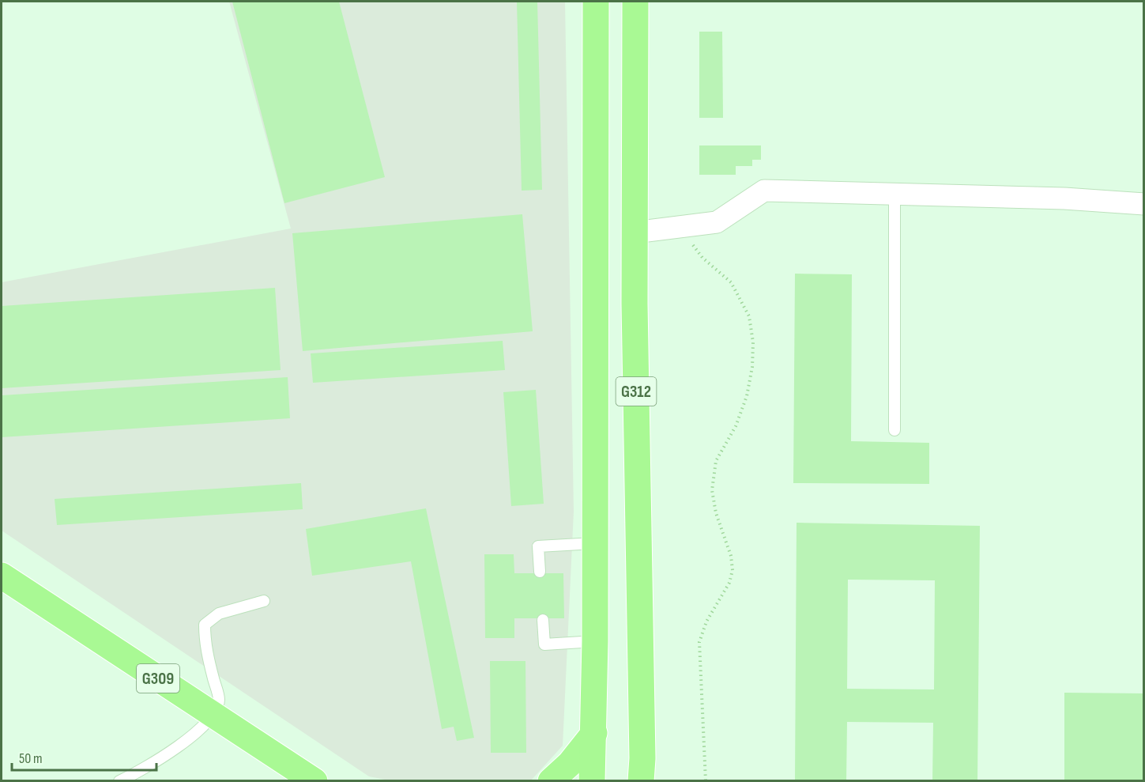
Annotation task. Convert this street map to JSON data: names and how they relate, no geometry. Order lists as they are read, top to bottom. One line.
{"streets":{"highway":["G312","G309"]},"scale_bar":"50 m"}
